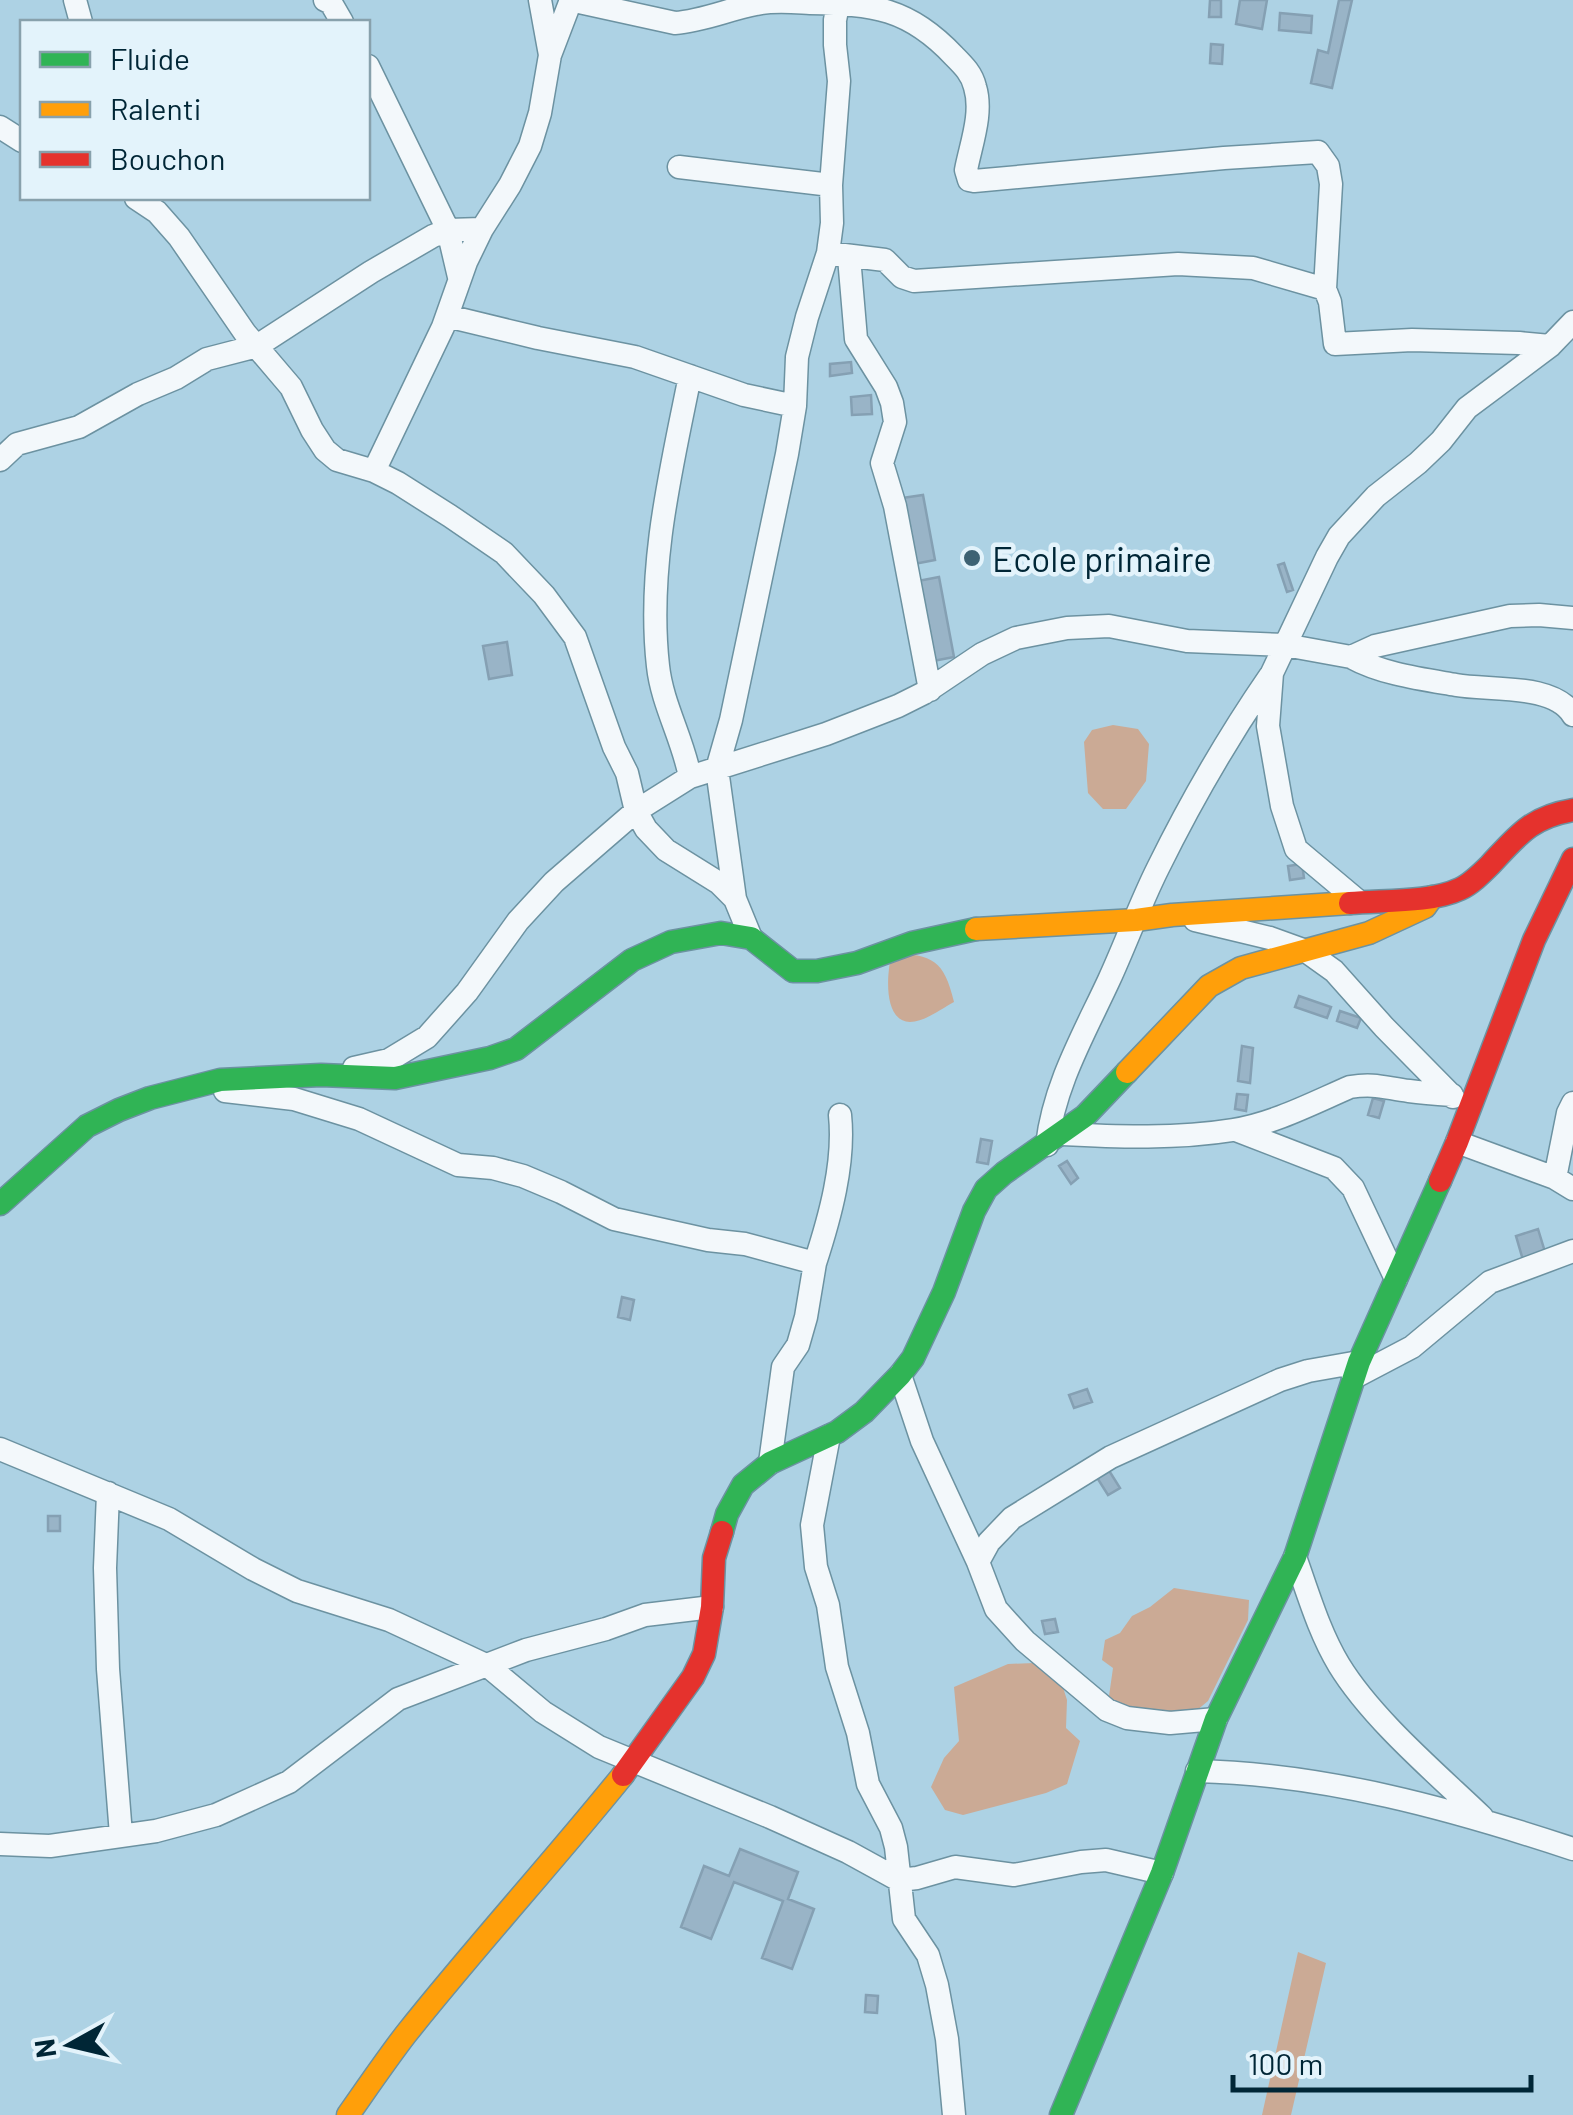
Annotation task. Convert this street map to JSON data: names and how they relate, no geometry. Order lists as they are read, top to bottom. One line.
{"places":["Ecole primaire"],"legend":["Fluide","Ralenti","Bouchon"],"scale_bar":"100 m","north":"left"}
